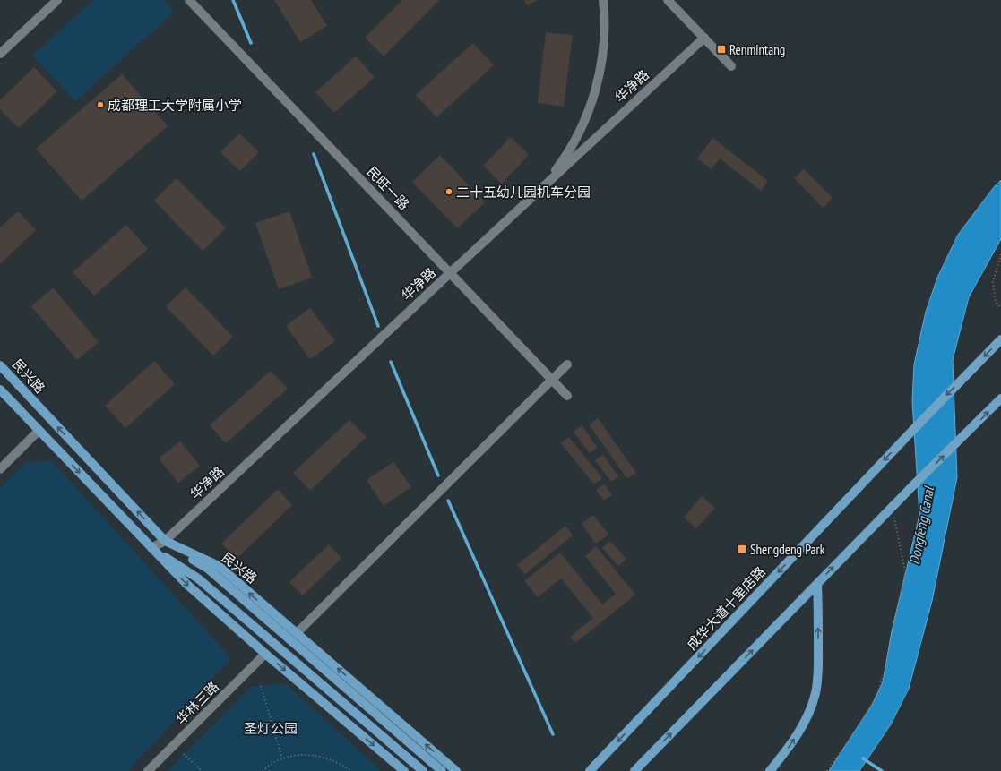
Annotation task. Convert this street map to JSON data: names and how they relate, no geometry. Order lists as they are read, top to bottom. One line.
{"streets":{"main road":["民兴路","成华大道十里店路"],"street":["华净路","民旺一路","华林三路"]},"crossings":[["华净路","民旺一路"],["华净路","民兴路"]],"water":["Dongfeng Canal"],"parks":["圣灯公园"],"places":{"transit":["Renmintang","Shengdeng Park"],"other":["成都理工大学附属小学","二十五幼儿园机车分园"]}}
